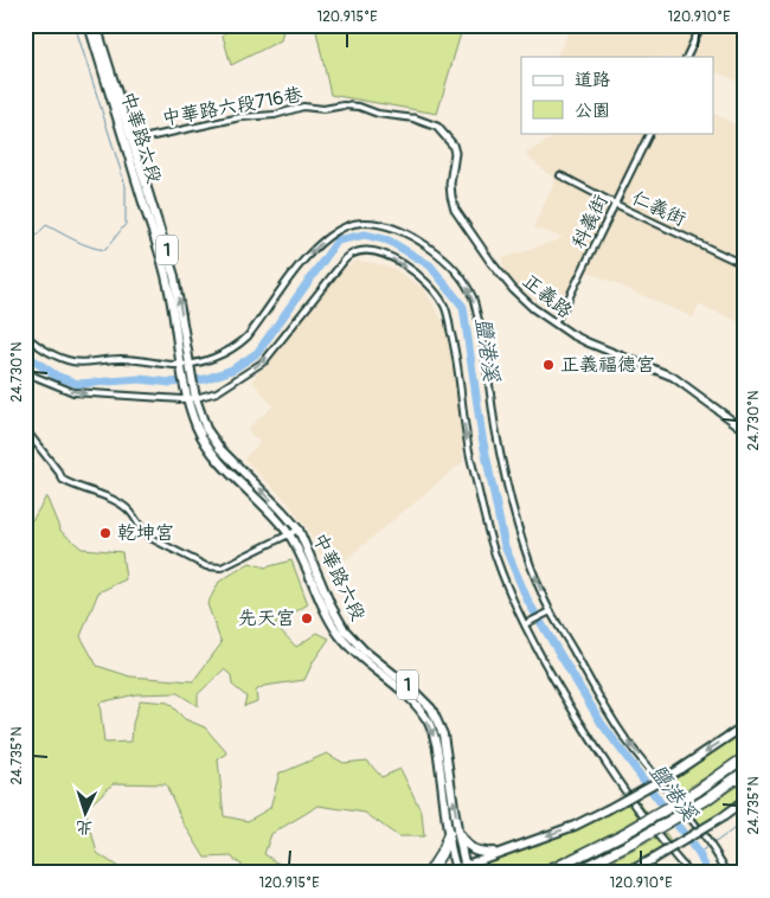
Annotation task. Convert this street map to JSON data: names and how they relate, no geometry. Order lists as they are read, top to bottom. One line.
{"streets":{"main road":["中華路六段","1"],"street":["中華路六段716巷","仁義街","科義街","正義路"]},"crossings":[["中華路六段716巷","中華路六段"],["中華路六段716巷","正義路"],["中華路六段","1"],["仁義街","科義街"],["科義街","正義路"]],"water":["鹽港溪"],"places":["正義福德宮","乾坤宮","先天宮"],"legend":["道路","公園"],"north":"bottom","coordinates":["120.915°E","120.910°E","24.730°N","24.735°N"]}
